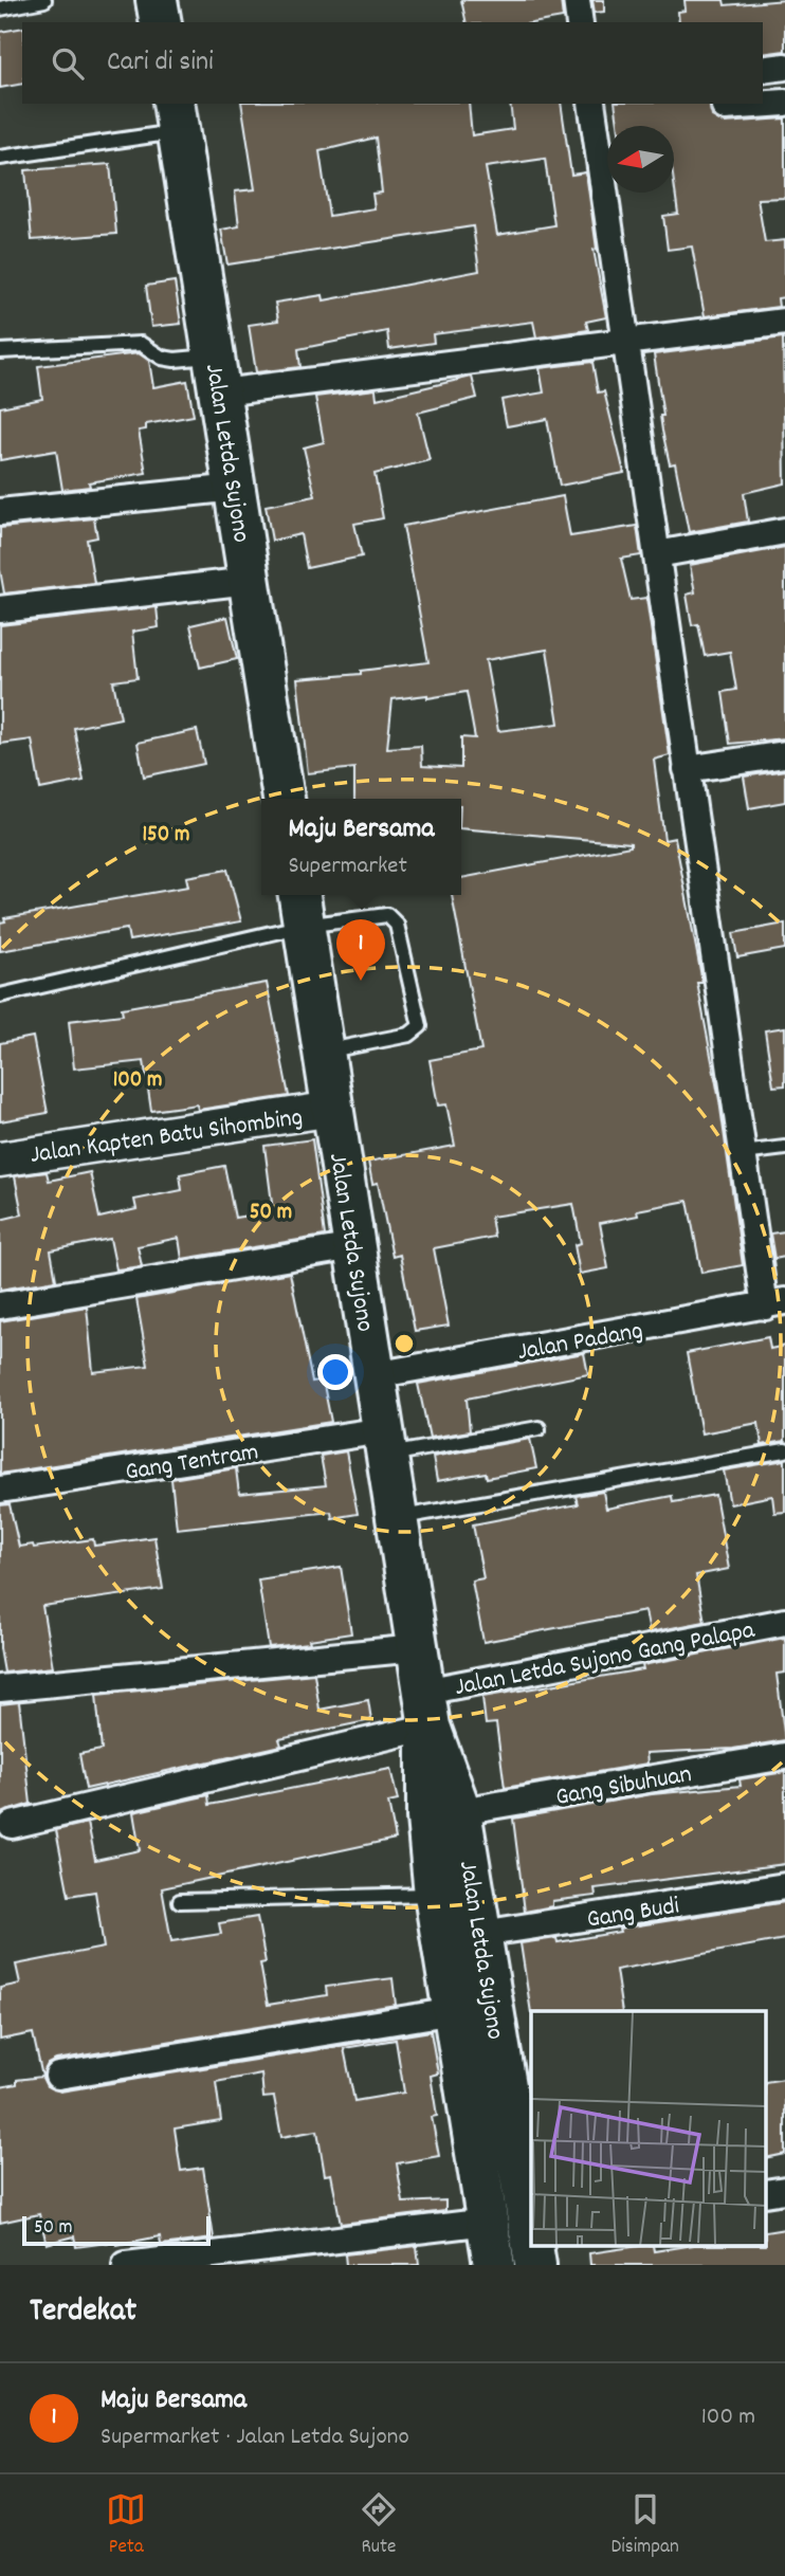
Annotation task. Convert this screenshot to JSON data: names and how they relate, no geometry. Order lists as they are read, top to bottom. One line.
{"streets":{"highway":["Jalan Letda Sujono"],"street":["Jalan Kapten Batu Sihombing","Jalan Padang","Gang Tentram","Jalan Letda Sujono Gang Palapa","Gang Sibuhuan","Gang Budi"]},"crossings":[["Jalan Letda Sujono","Jalan Kapten Batu Sihombing"],["Jalan Letda Sujono","Jalan Padang"],["Jalan Letda Sujono","Gang Tentram"],["Jalan Letda Sujono","Jalan Letda Sujono Gang Palapa"],["Jalan Letda Sujono","Gang Sibuhuan"],["Jalan Letda Sujono","Gang Budi"]],"scale_bar":"50 m","north":"left","page":{"search":"Cari di sini","popup":["Maju Bersama","Supermarket"],"pins":"1","scale":"50 m","heading":"Terdekat","list":[{"mark":"1","name":"Maju Bersama","note":"Supermarket · Jalan Letda Sujono","value":"100 m"}],"nav":["Peta","Rute","Disimpan"]},"rings":["150 m","100 m","50 m"]}
